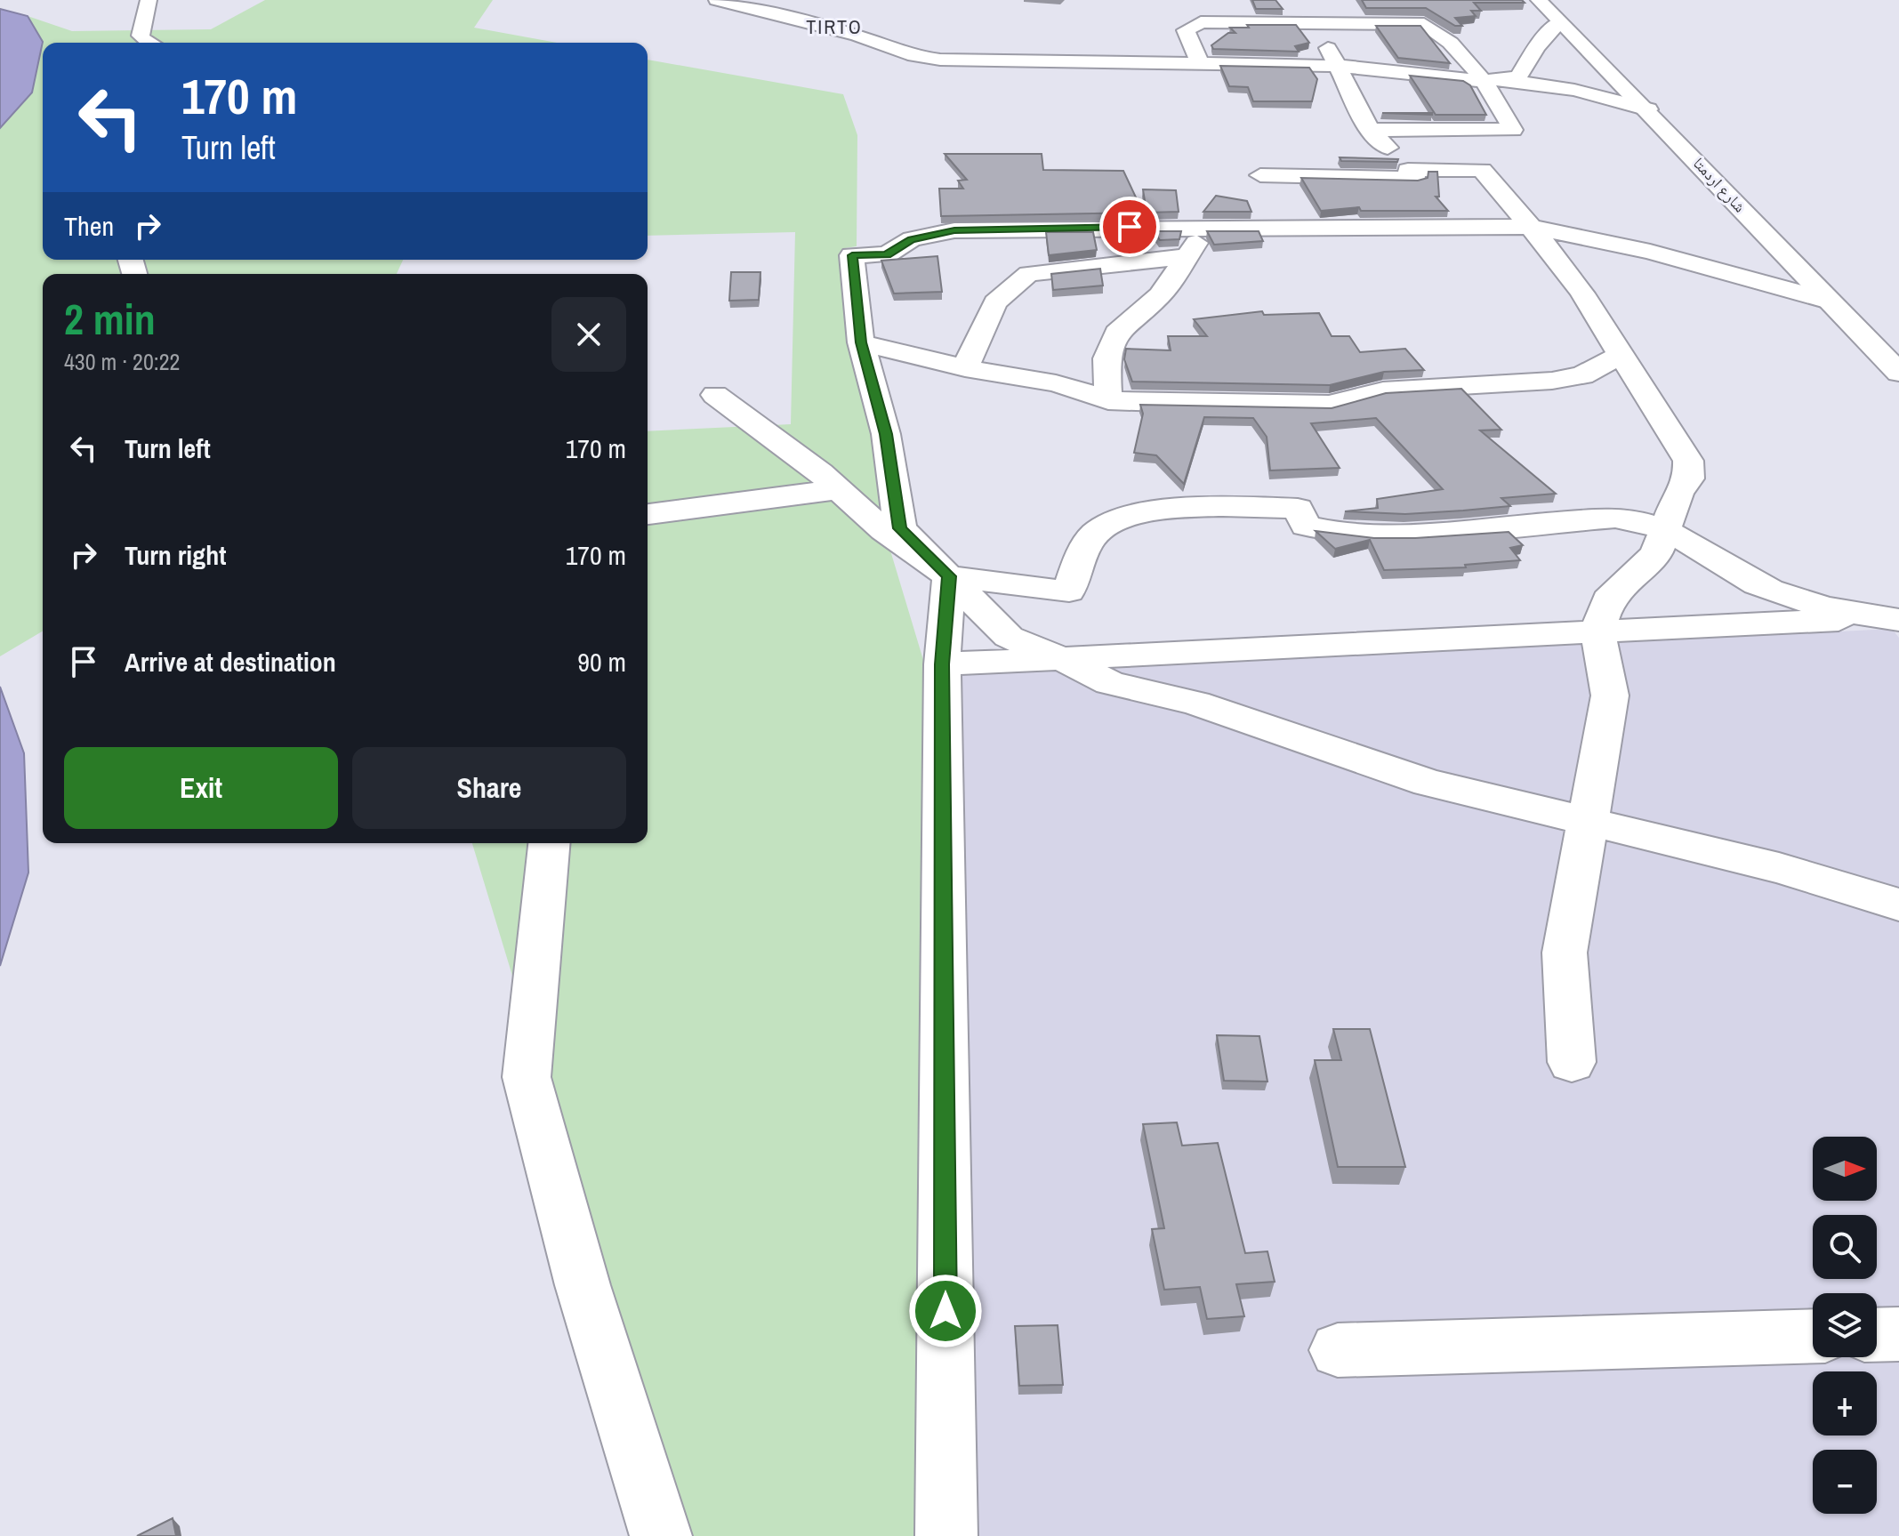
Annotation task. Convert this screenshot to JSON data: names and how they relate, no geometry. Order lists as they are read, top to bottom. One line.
{"streets":{"street":["شارع اردمتا"]},"districts":["TIRTO"],"north":"right","page":{"turn":["170 m","Turn left"],"then":"Then","heading":["2 min","430 m · 20:22"],"list":[{"name":"Turn left","value":"170 m"},{"name":"Turn right","value":"170 m"},{"name":"Arrive at destination","value":"90 m"}],"buttons":["Exit","Share"],"map_buttons":["+","−"]}}
